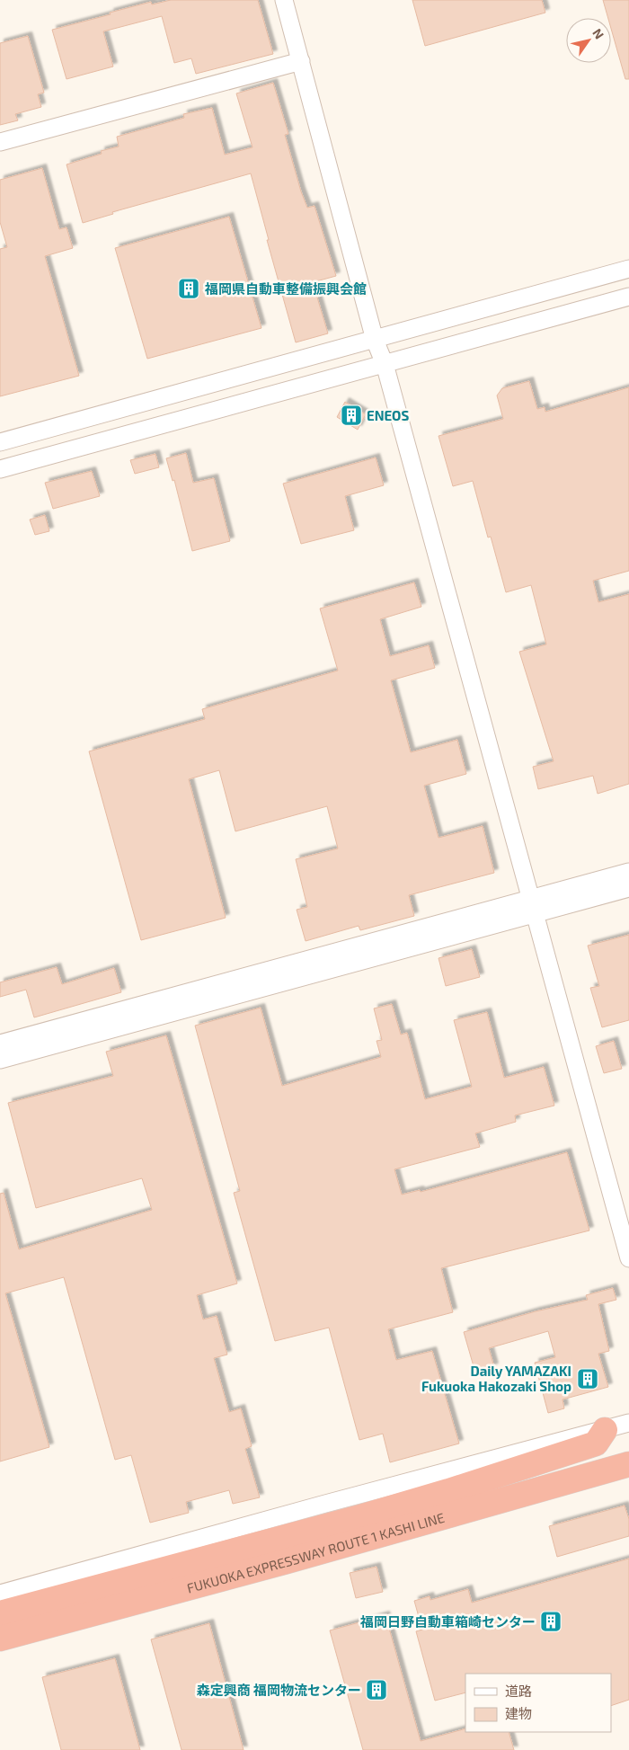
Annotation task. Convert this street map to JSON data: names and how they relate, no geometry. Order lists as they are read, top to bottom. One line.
{"streets":{"highway":["FUKUOKA EXPRESSWAY ROUTE 1 KASHI LINE"]},"places":{"building":["福岡県自動車整備振興会館","ENEOS","Daily YAMAZAKI Fukuoka Hakozaki Shop","福岡日野自動車箱崎センター","森定興商 福岡物流センター"]},"legend":["道路","建物"],"north":"top right"}
